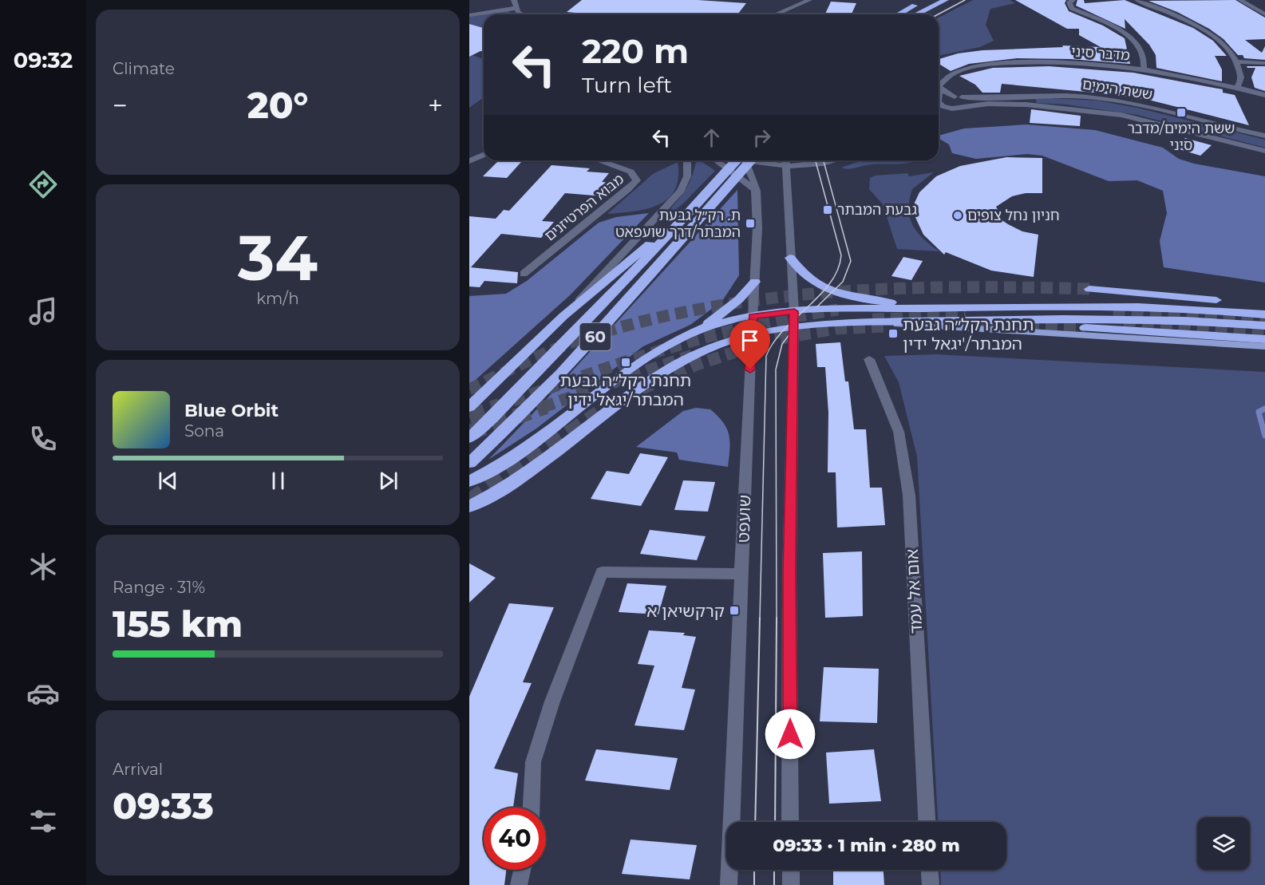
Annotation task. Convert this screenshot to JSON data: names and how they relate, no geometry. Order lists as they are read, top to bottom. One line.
{"streets":{"highway":["60"],"street":["מדבר סיני","ששת הימים","מבוא הפרטיזנים","שועפט","אום אל עמד"]},"places":{"transit":["ששת הימים/מדבר סיני","גבעת המבתר","ת. רק״ל גבעת המבתר/דרך שועפאט","תחנת רקל״ה גבעת המבתר/'יגאל ידין","תחנת רקל״ה גבעת המבתר/יגאל ידין","קרקשיאן א"],"other":["חניון נחל צופים"]},"page":{"tabs":"09:32","tile":["Climate",["34","km/h"],["Range · 31%","155 km"],["Arrival","09:33"]],"turn":["220 m","Turn left"],"heat":["−","20°","+"],"song":["Blue Orbit","Sona"],"limit":"40","trip":"09:33 · 1 min · 280 m"}}
